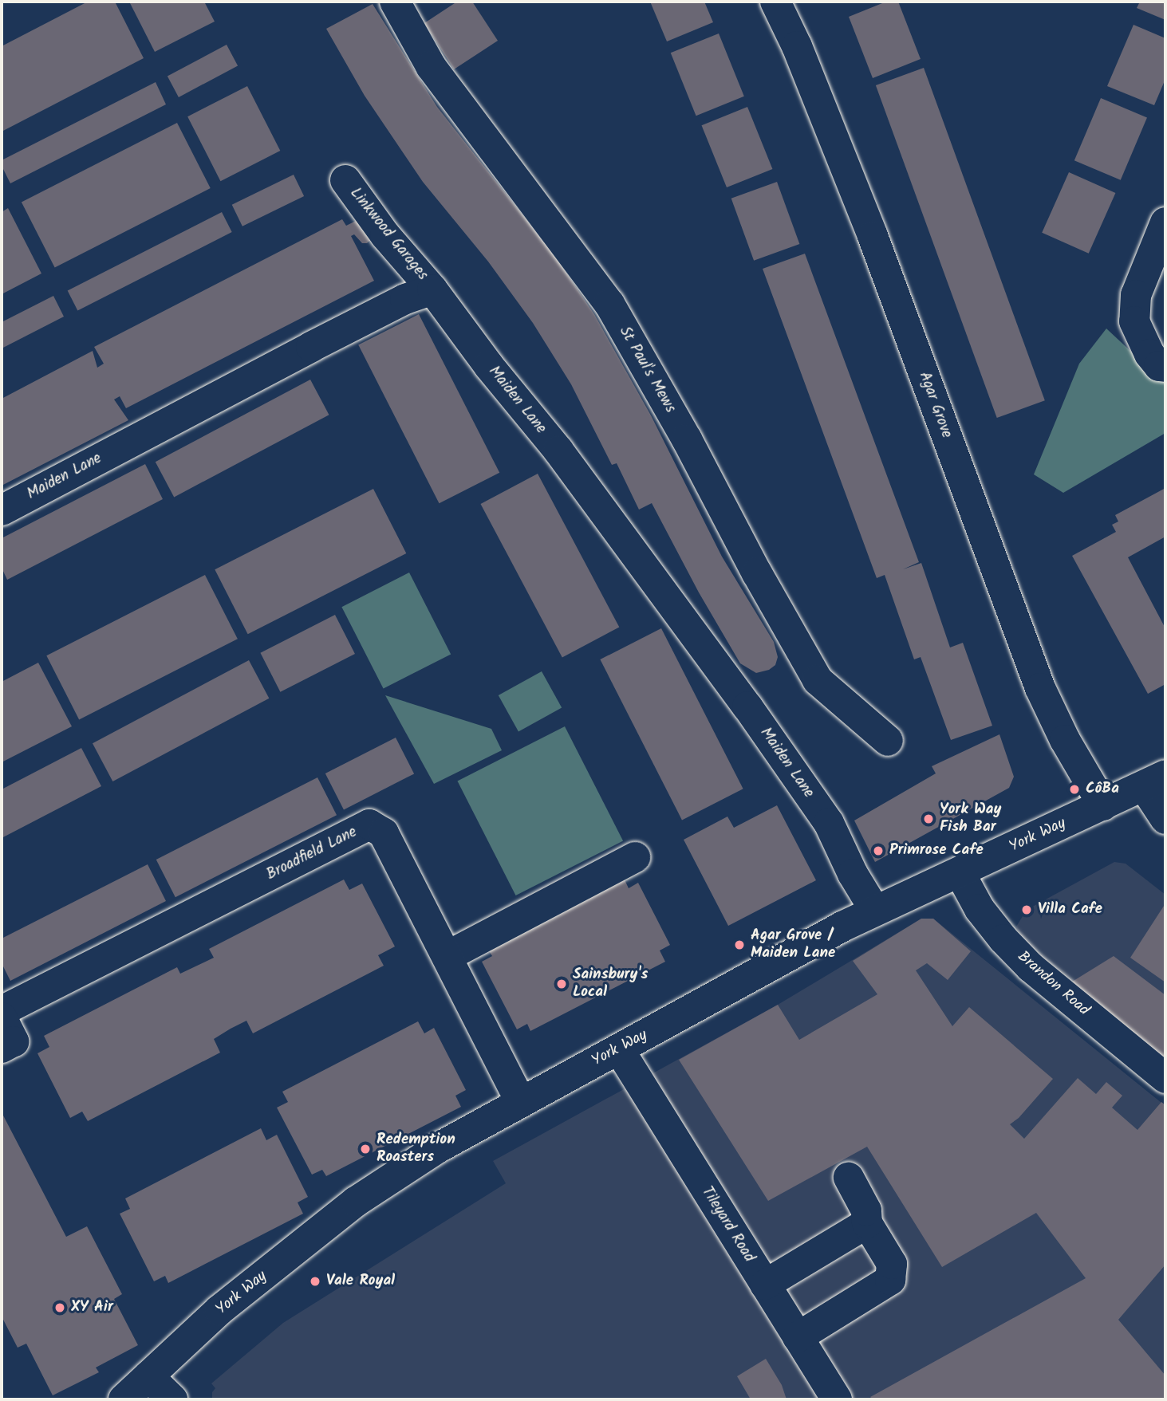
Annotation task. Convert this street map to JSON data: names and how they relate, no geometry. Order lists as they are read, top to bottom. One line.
{"streets":{"street":["Linkwood Garages","St Paul's Mews","Maiden Lane","Agar Grove","York Way","Broadfield Lane","Brandon Road","Tileyard Road"]},"crossings":[["Linkwood Garages","Maiden Lane"],["Maiden Lane","York Way"],["Agar Grove","York Way"],["York Way","Broadfield Lane"],["York Way","Brandon Road"],["York Way","Tileyard Road"]],"places":["CôBa","York Way Fish Bar","Primrose Cafe","Villa Cafe","Agar Grove / Maiden Lane","Sainsbury's Local","Redemption Roasters","Vale Royal","XY Air"]}
